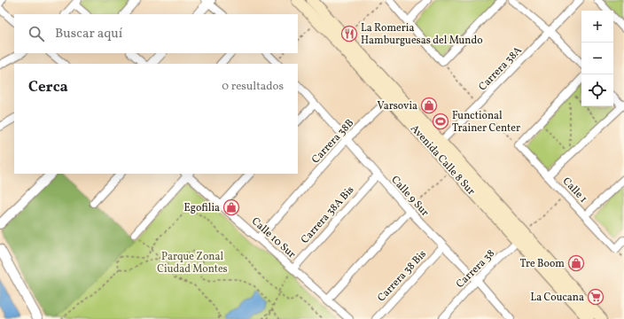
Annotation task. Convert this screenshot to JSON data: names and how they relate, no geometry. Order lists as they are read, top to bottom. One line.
{"streets":{"main road":["Avenida Calle 8 Sur"],"street":["Carrera 38A","Carrera 38B","Calle 1","Calle 9 Sur","Carrera 38A Bis","Calle 10 Sur","Carrera 38","Carrera 38 Bis"]},"crossings":[["Carrera 38A","Avenida Calle 8 Sur"],["Carrera 38B","Avenida Calle 8 Sur"],["Carrera 38B","Calle 9 Sur"],["Carrera 38B","Calle 10 Sur"],["Avenida Calle 8 Sur","Carrera 38"],["Calle 9 Sur","Carrera 38A Bis"],["Calle 9 Sur","Carrera 38"],["Calle 9 Sur","Carrera 38 Bis"],["Carrera 38A Bis","Calle 10 Sur"]],"parks":["Parque Zonal Ciudad Montes"],"places":{"restaurant":["La Romeria Hamburguesas del Mundo"],"shop":["Varsovia","Egofilia","Tre Boom"],"sports":["Functional Trainer Center"],"supermarket":["La Coucana"]},"page":{"map_buttons":["+","−"],"search":"Buscar aquí","heading":["Cerca","0 resultados"]}}
